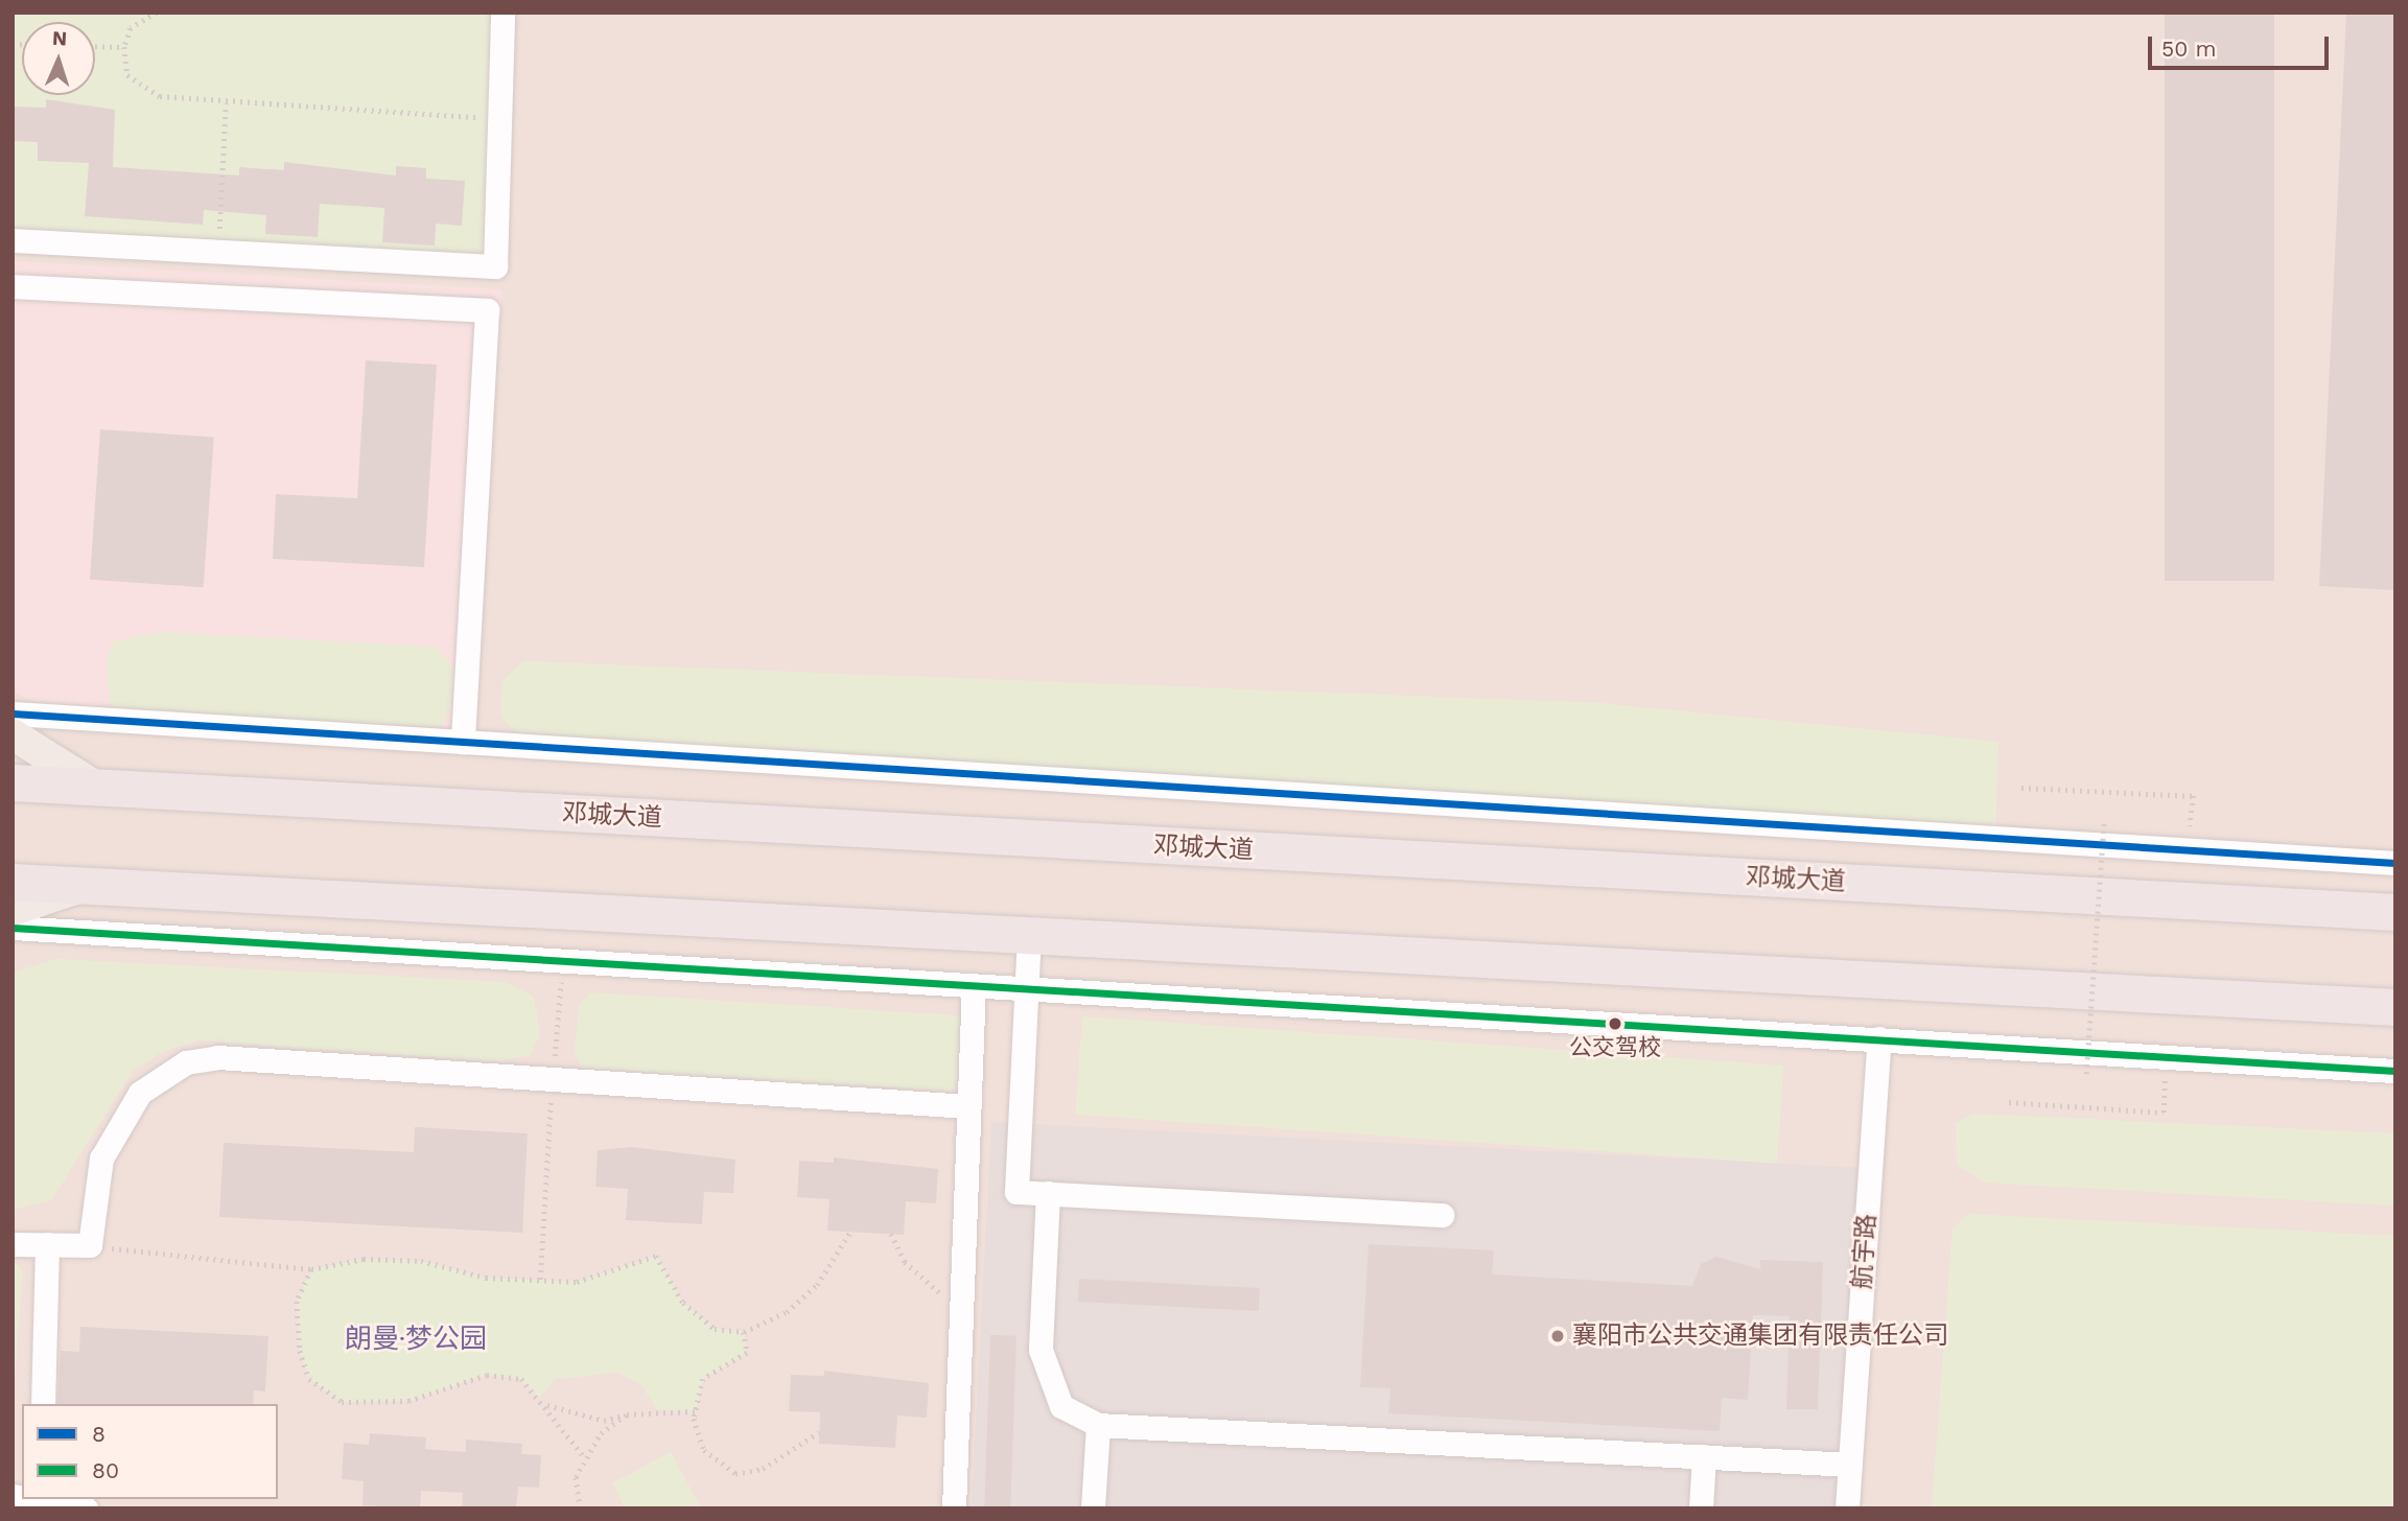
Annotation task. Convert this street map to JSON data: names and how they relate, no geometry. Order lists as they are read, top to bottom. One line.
{"streets":{"highway":["邓城大道"],"street":["航宇路"]},"districts":["朗曼·梦公园"],"places":["公交驾校","襄阳市公共交通集团有限责任公司"],"lines":["transit line 8","transit line 80"],"legend":["8","80"],"scale_bar":"50 m","north":"top"}
